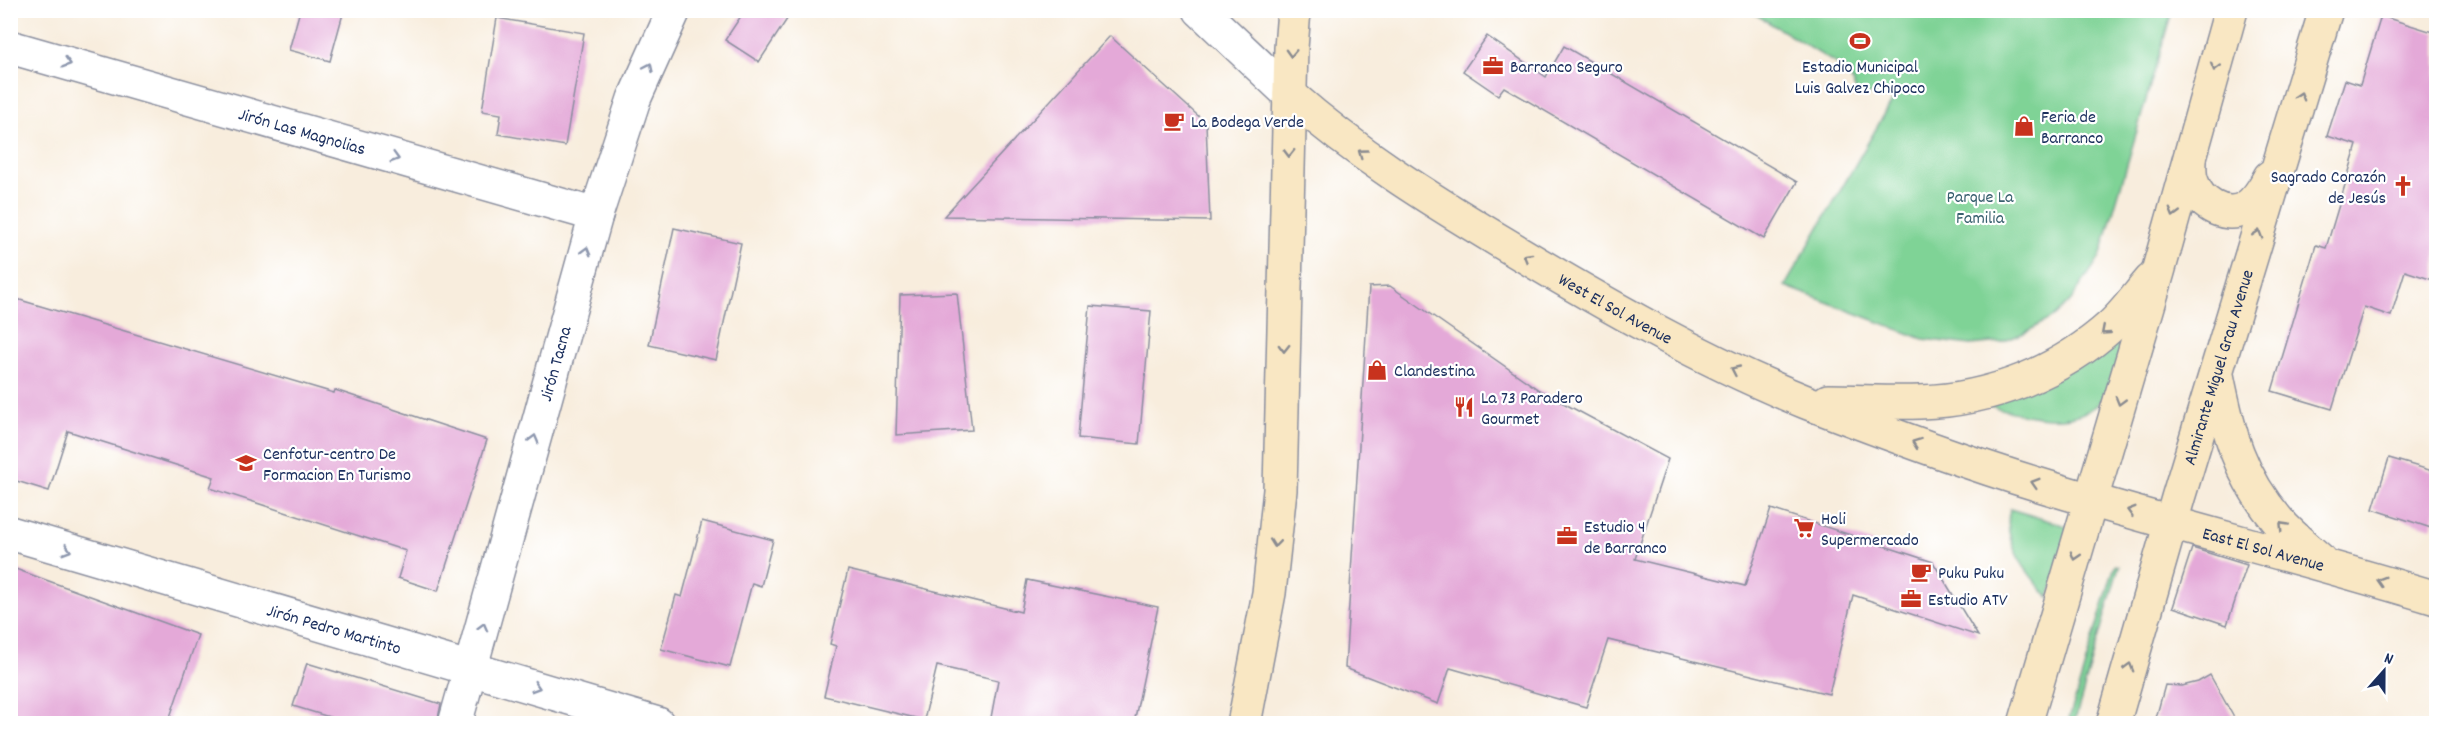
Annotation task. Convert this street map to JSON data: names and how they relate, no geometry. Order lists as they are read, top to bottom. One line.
{"streets":{"main road":["West El Sol Avenue","Almirante Miguel Grau Avenue","East El Sol Avenue"],"street":["Jirón Las Magnolias","Jirón Tacna","Jirón Pedro Martinto"]},"crossings":[["Jirón Las Magnolias","Jirón Tacna"],["West El Sol Avenue","East El Sol Avenue"],["Jirón Tacna","Jirón Pedro Martinto"],["Almirante Miguel Grau Avenue","East El Sol Avenue"]],"one_way":["Jirón Las Magnolias","West El Sol Avenue","Jirón Tacna","East El Sol Avenue","Jirón Pedro Martinto"],"parks":["Parque La Familia"],"places":{"sports":["Estadio Municipal Luis Galvez Chipoco"],"office":["Barranco Seguro","Estudio 4 de Barranco","Estudio ATV"],"cafe":["La Bodega Verde","Puku Puku"],"shop":["Feria de Barranco","Clandestina"],"church":["Sagrado Corazón de Jesús"],"restaurant":["La 73 Paradero Gourmet"],"school or university":["Cenfotur-centro De Formacion En Turismo"],"supermarket":["Holi Supermercado"]},"north":"top"}
